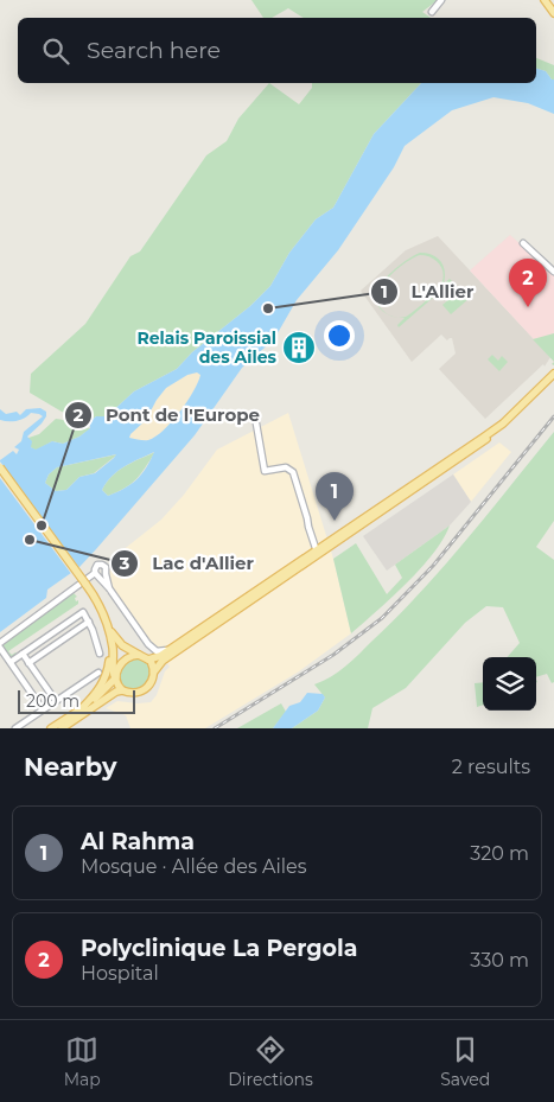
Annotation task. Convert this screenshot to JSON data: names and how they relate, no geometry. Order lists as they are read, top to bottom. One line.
{"places":{"other":["L'Allier","Pont de l'Europe","Lac d'Allier"],"building":["Relais Paroissial des Ailes"]},"scale_bar":"200 m","page":{"search":"Search here","pins":["2","1"],"scale":"200 m","heading":["Nearby","2 results"],"list":[{"mark":"1","name":"Al Rahma","note":"Mosque · Allée des Ailes","value":"320 m"},{"mark":"2","name":"Polyclinique La Pergola","note":"Hospital","value":"330 m"}],"nav":["Map","Directions","Saved"]}}
